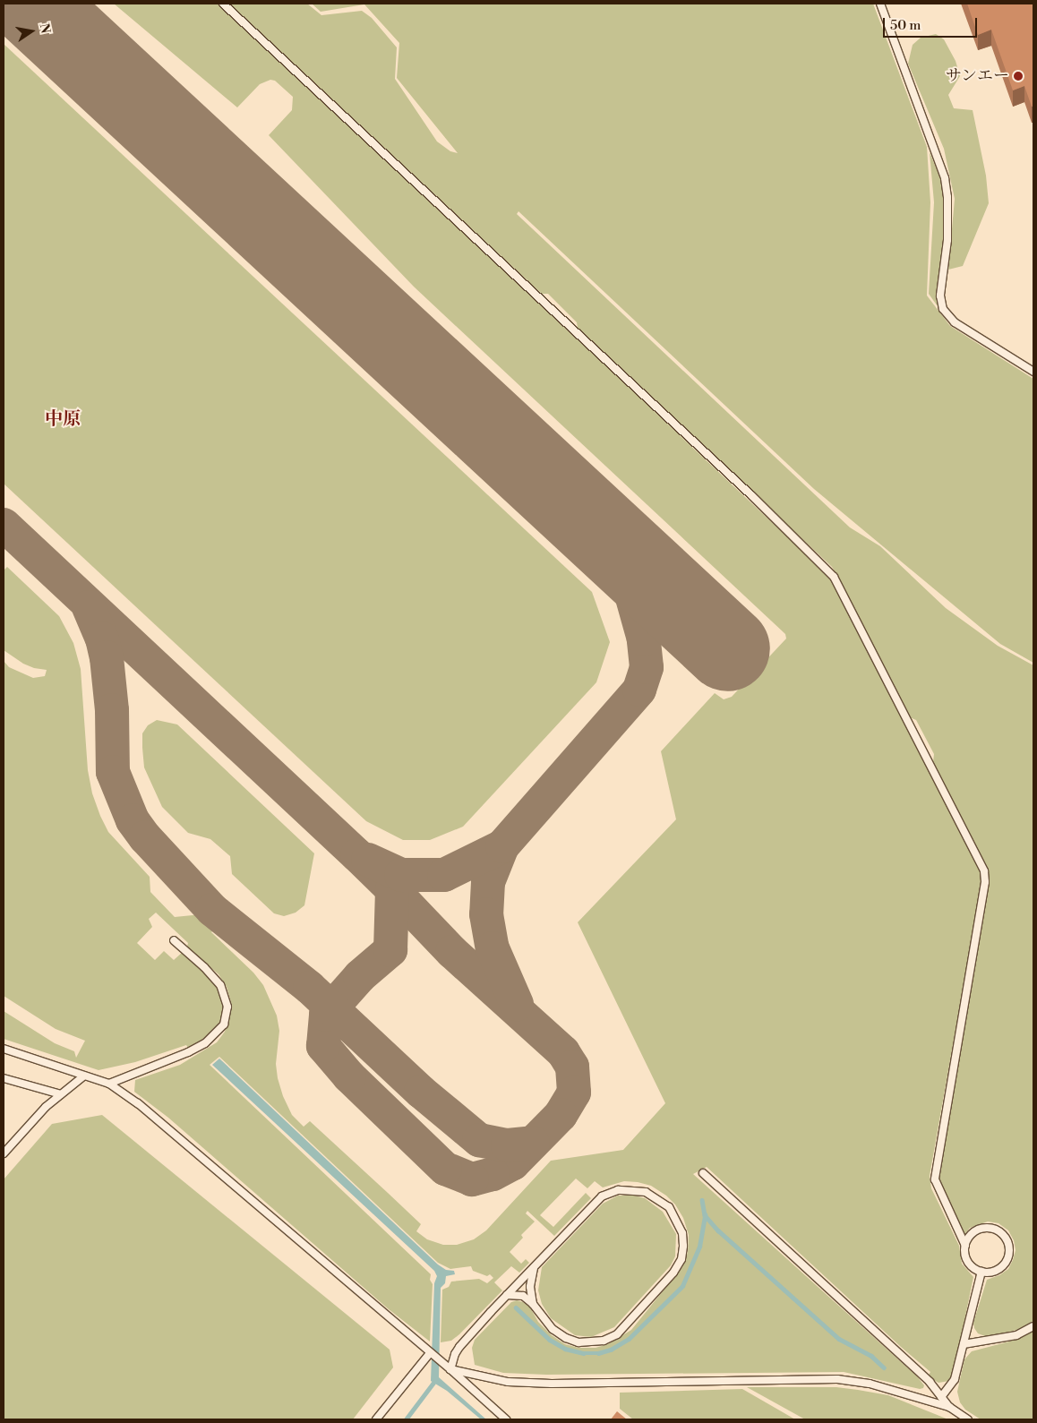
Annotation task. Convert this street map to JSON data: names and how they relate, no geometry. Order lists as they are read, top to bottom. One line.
{"districts":["中原"],"places":["サンエー"],"scale_bar":"50 m","north":"right"}
